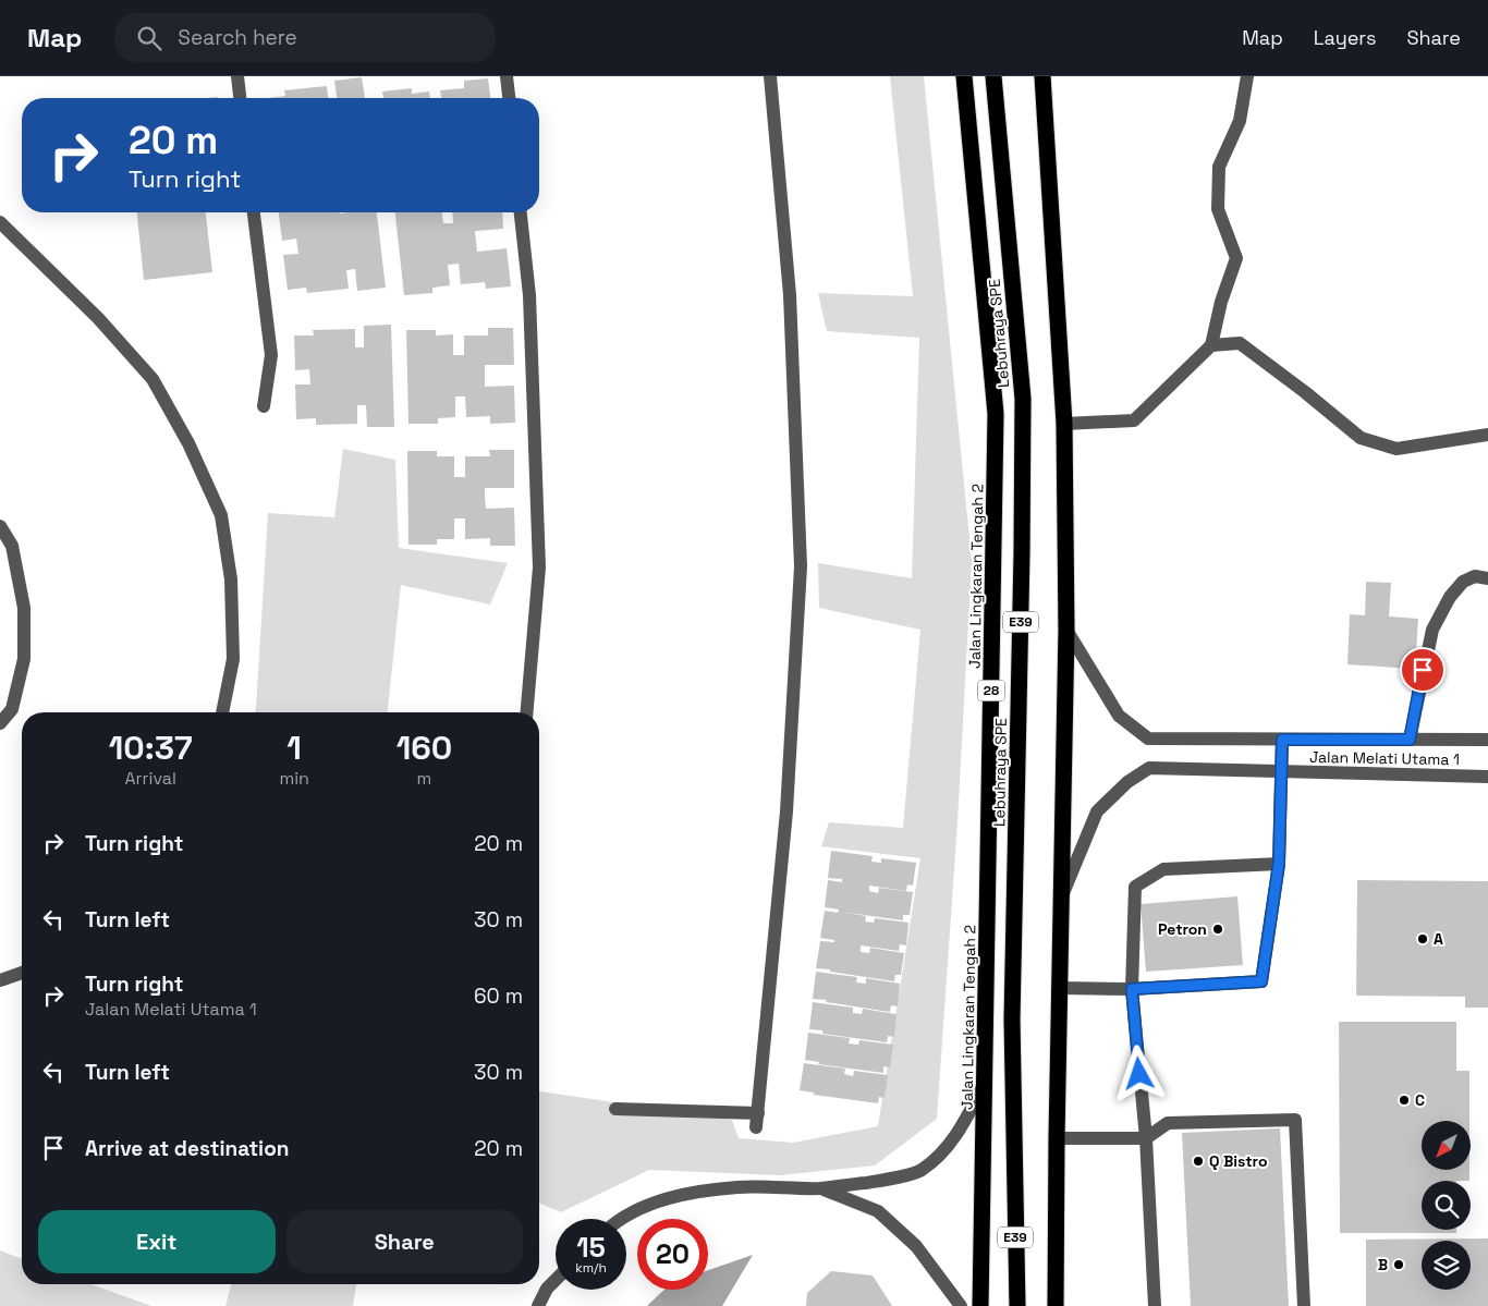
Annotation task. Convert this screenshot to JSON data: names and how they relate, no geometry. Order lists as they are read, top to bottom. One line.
{"streets":{"highway":["Lebuhraya SPE","Jalan Lingkaran Tengah 2","E39","28"],"street":["Jalan Melati Utama 1"]},"places":["Petron","A","C","Q Bistro","B"],"north":"bottom left","page":{"header":"Map","search":"Search here","nav":["Map","Layers","Share"],"turn":["20 m","Turn right"],"eta":["10:37","Arrival","1","min","160","m"],"list":[{"name":"Turn right","value":"20 m"},{"name":"Turn left","value":"30 m"},{"name":"Turn right","note":"Jalan Melati Utama 1","value":"60 m"},{"name":"Turn left","value":"30 m"},{"name":"Arrive at destination","value":"20 m"}],"buttons":["Exit","Share"],"speed":"15 km/h","limit":"20"}}
